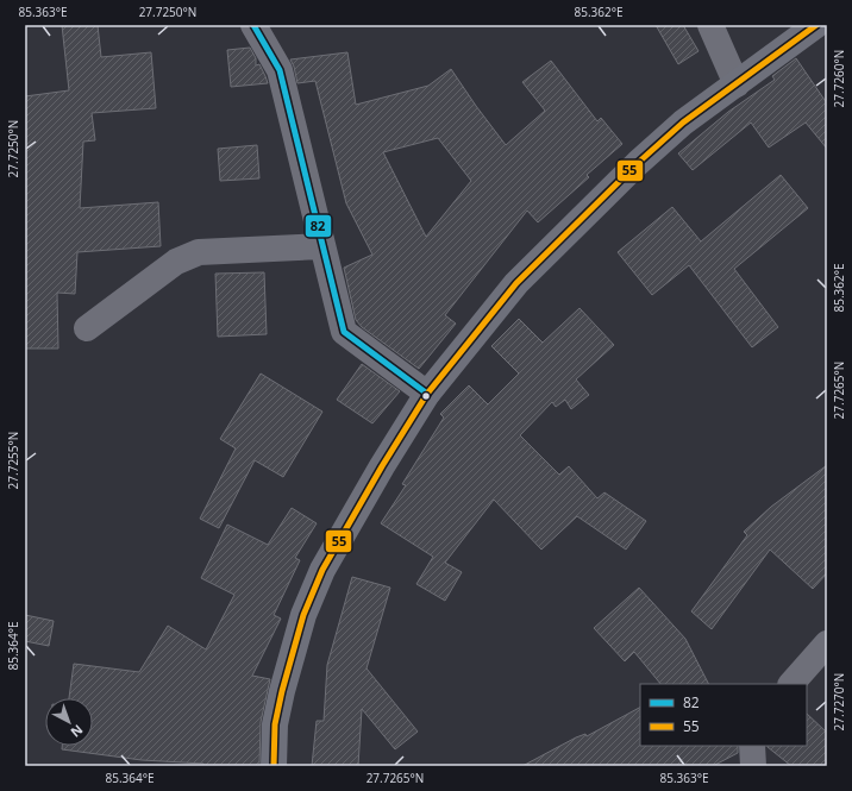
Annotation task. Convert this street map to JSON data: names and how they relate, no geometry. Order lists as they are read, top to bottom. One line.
{"lines":["transit line 82","transit line 55"],"legend":["82","55"],"north":"bottom right","coordinates":["85.363°E","27.7250°N","85.362°E","27.7260°N","27.7265°N","27.7255°N","85.364°E","27.7270°N"]}
